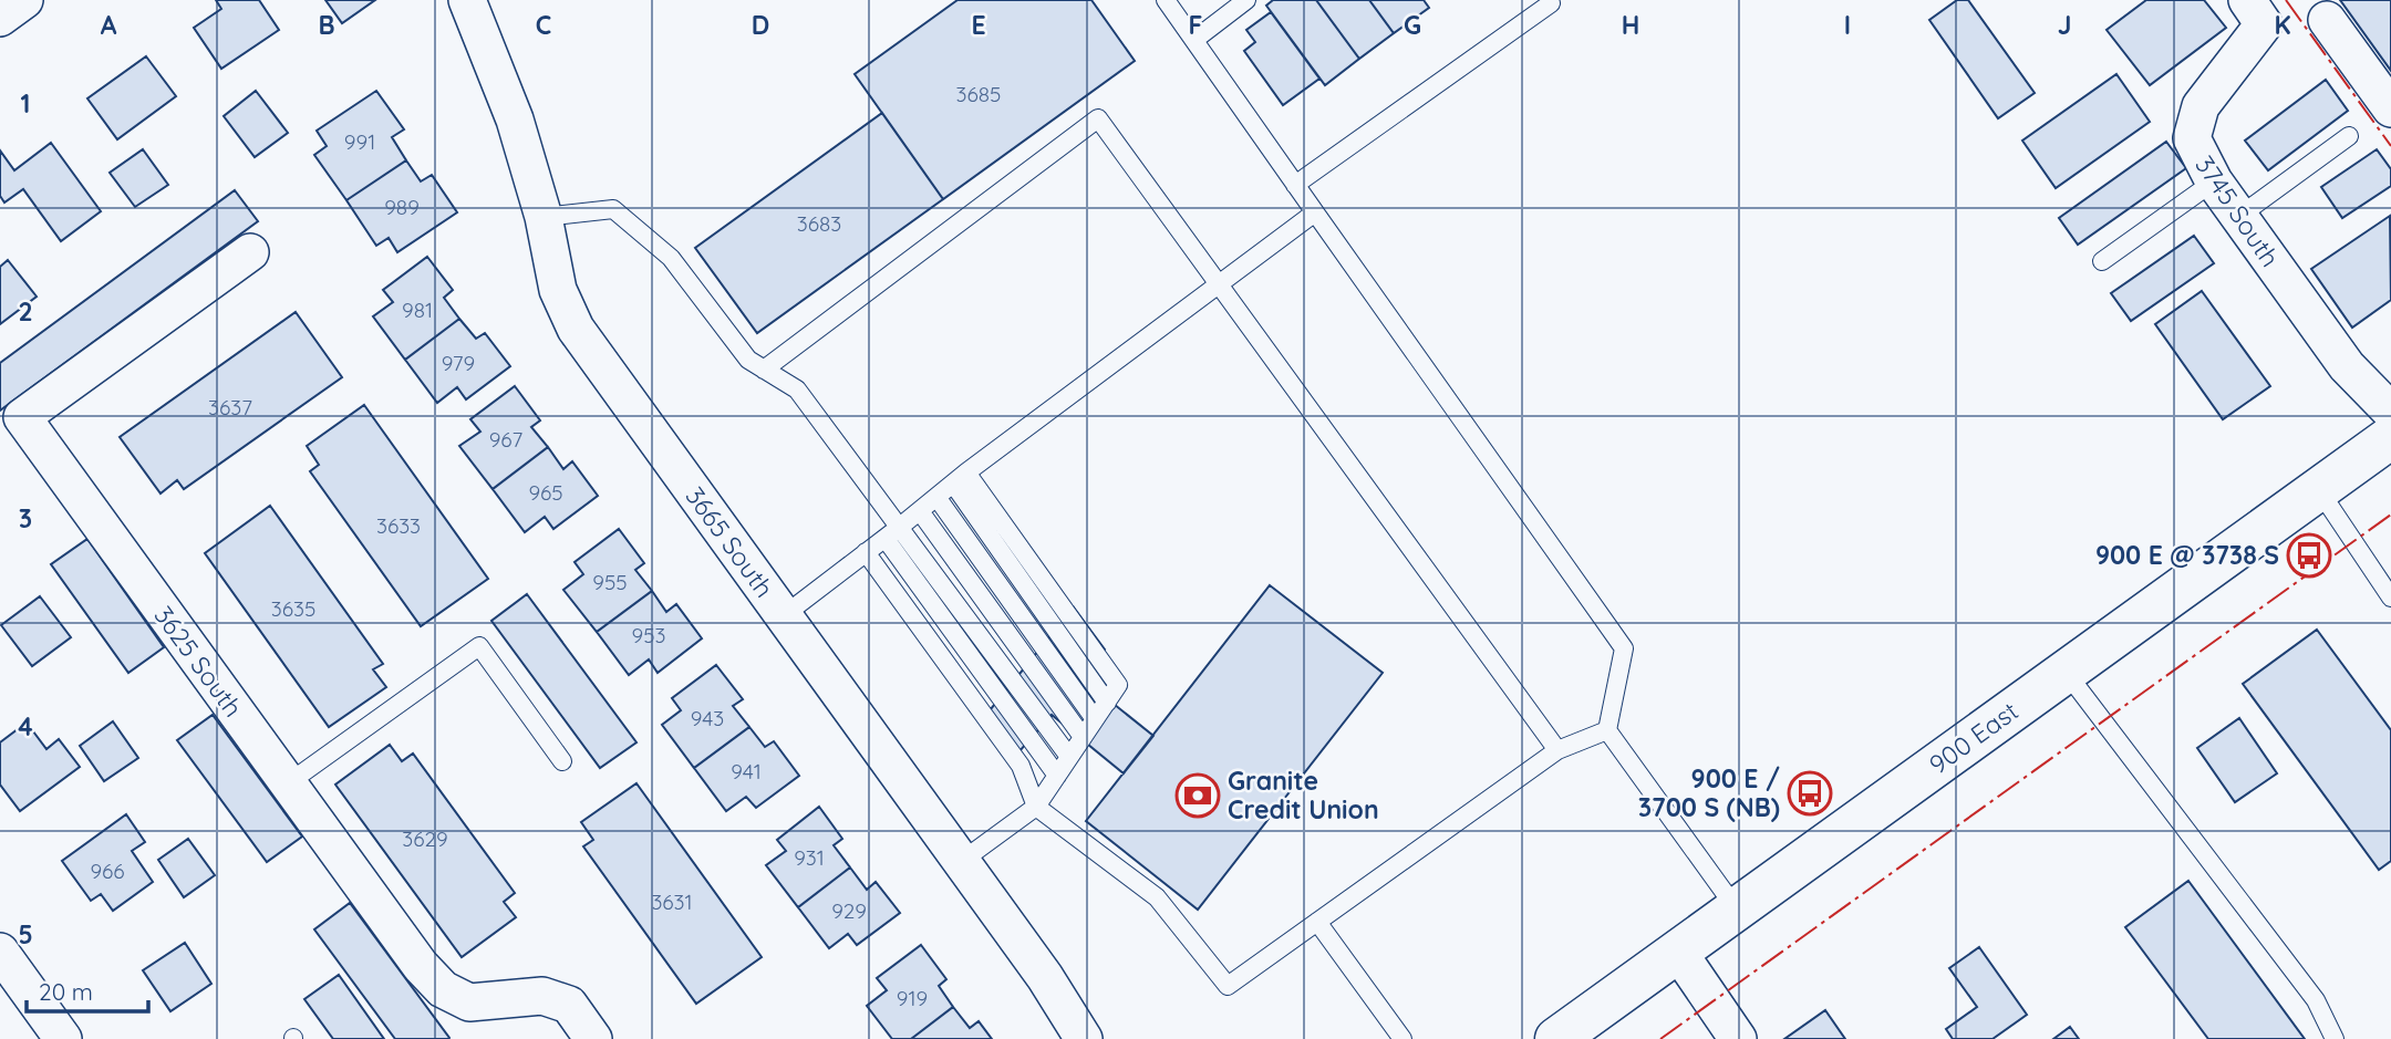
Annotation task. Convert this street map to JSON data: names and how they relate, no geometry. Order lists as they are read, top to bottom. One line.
{"streets":{"main road":["900 East"],"street":["3745 South","3665 South","3625 South"]},"places":{"bus stop":["900 E @ 3738 S","900 E / 3700 S (NB)"],"bank":["Granite Credit Union"]},"house_numbers":["3685","991","989","3683","981","979","3637","967","965","3633","955","3635","953","943","941","3629","931","966","3631","929","919"],"scale_bar":"20 m","grid":{"columns":["A","B","C","D","E","F","G","H","I","J","K"],"rows":["1","2","3","4","5"]}}
